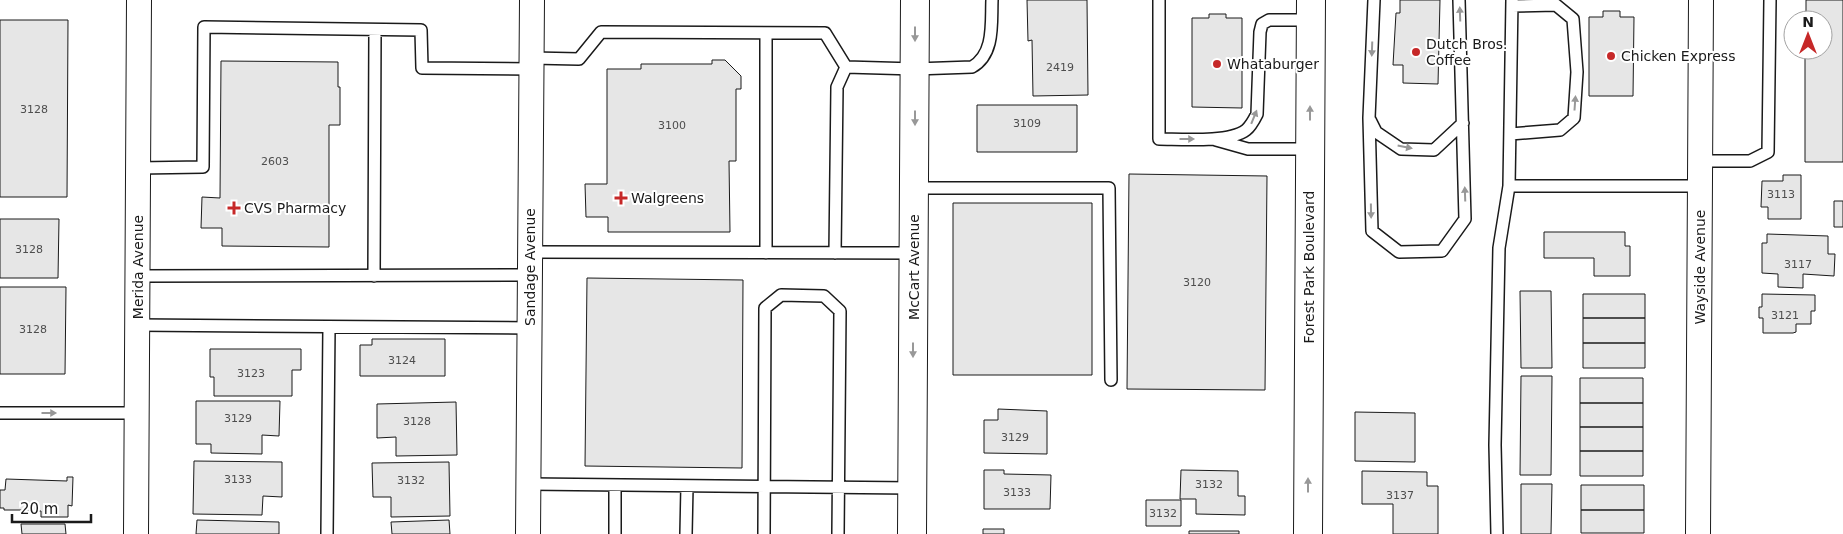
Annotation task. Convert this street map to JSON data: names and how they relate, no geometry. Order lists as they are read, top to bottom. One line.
{"streets":{"street":["Merida Avenue","Sandage Avenue","McCart Avenue","Forest Park Boulevard","Wayside Avenue"]},"one_way":["McCart Avenue","Forest Park Boulevard"],"places":{"other":["Dutch Bros. Coffee","Chicken Express","Whataburger"],"health":["Walgreens","CVS Pharmacy"]},"house_numbers":["2419","3128","3109","3100","2603","3113","3128","3117","3120","3121","3128","3124","3123","3129","3128","3129","3133","3132","3132","3133","3137","3132"],"scale_bar":"20 m","north":"top"}
